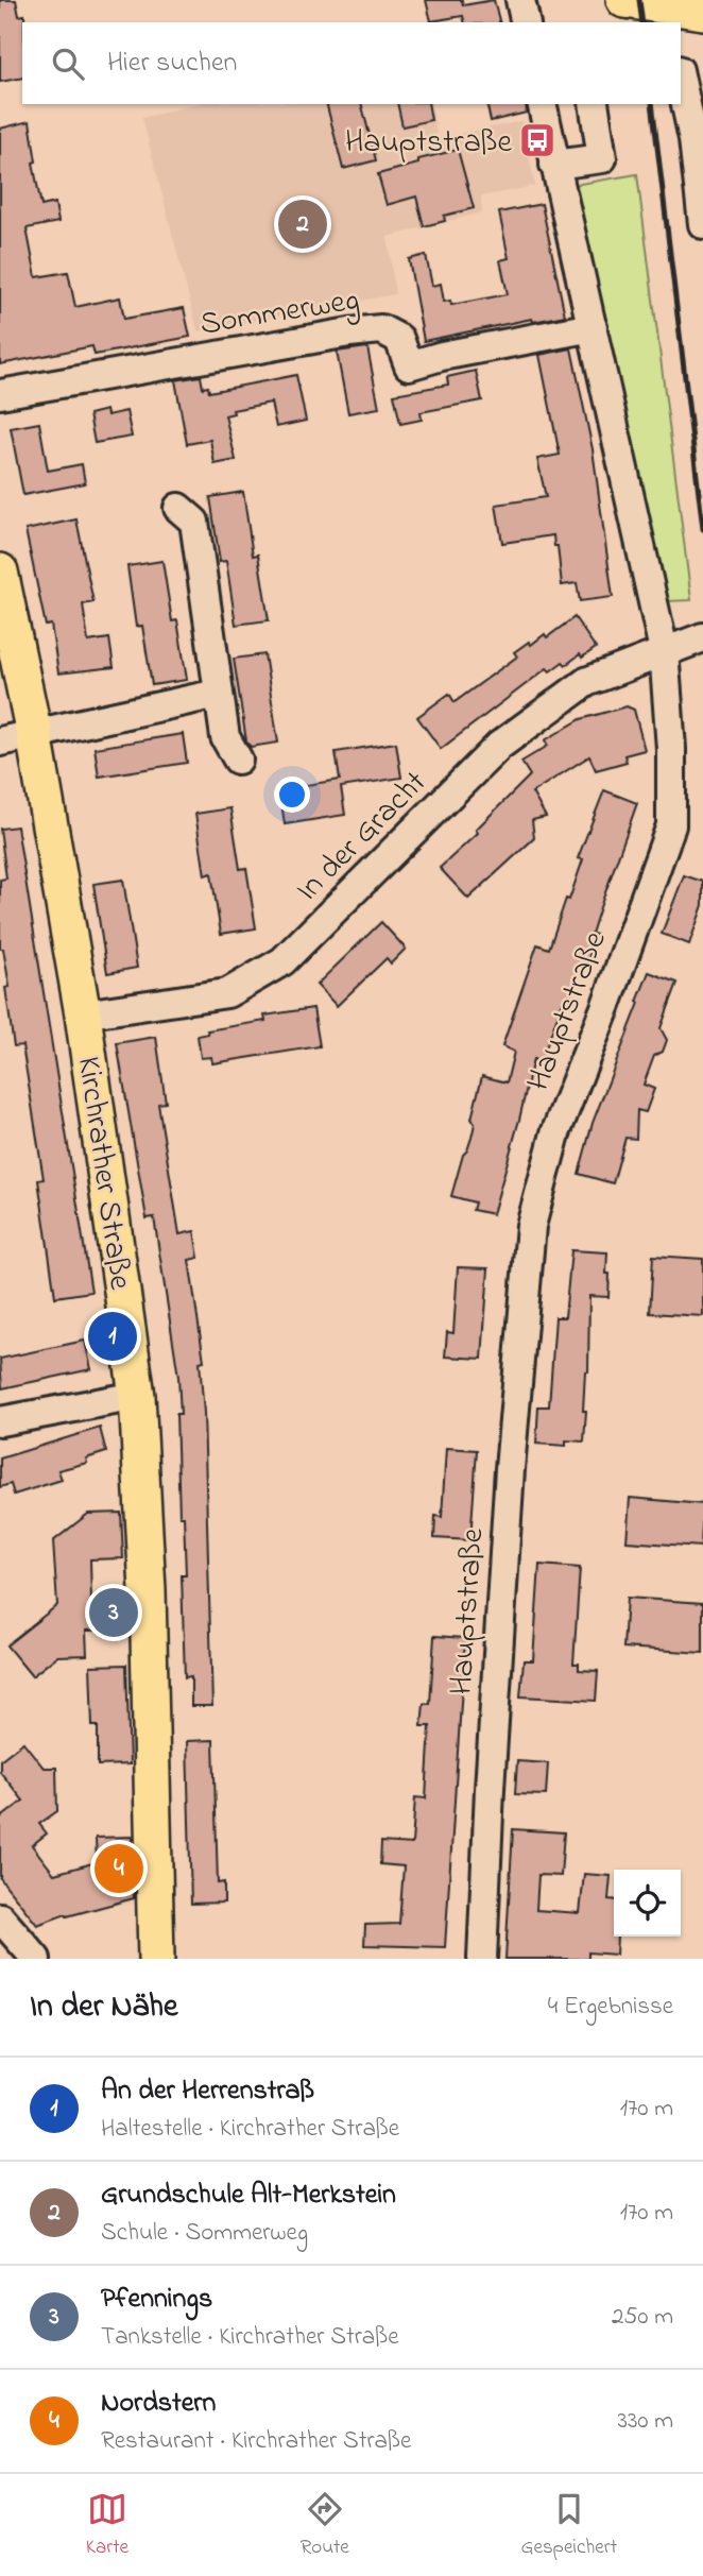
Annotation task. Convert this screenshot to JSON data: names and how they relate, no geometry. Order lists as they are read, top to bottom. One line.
{"streets":{"main road":["Kirchrather Straße"],"street":["Sommerweg","In der Gracht","Hauptstraße"]},"crossings":[["Sommerweg","Hauptstraße"],["In der Gracht","Hauptstraße"],["In der Gracht","Kirchrather Straße"]],"places":{"bus stop":["Hauptstraße"]},"page":{"search":"Hier suchen","pins":["2","1","3","4"],"heading":["In der Nähe","4 Ergebnisse"],"list":[{"mark":"1","name":"An der Herrenstraß","note":"Haltestelle · Kirchrather Straße","value":"170 m"},{"mark":"2","name":"Grundschule Alt-Merkstein","note":"Schule · Sommerweg","value":"170 m"},{"mark":"3","name":"Pfennings","note":"Tankstelle · Kirchrather Straße","value":"250 m"},{"mark":"4","name":"Nordstern","note":"Restaurant · Kirchrather Straße","value":"330 m"}],"nav":["Karte","Route","Gespeichert"]}}
